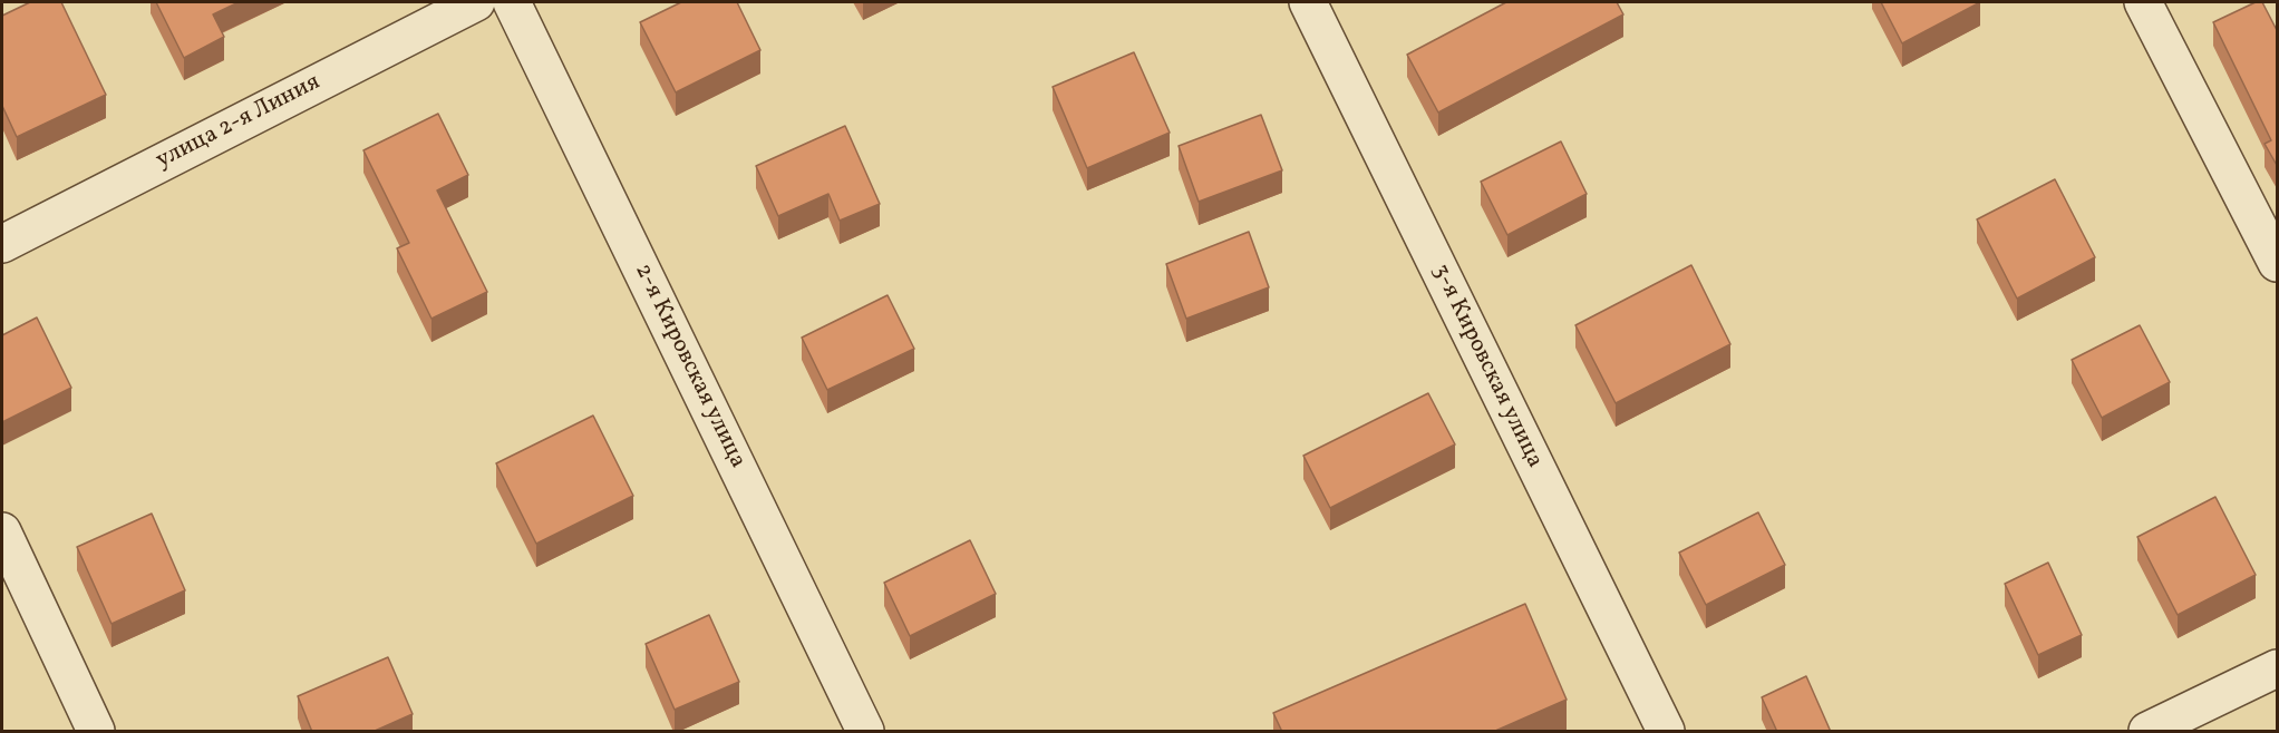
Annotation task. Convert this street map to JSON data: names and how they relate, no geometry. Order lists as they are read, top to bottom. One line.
{"streets":{"street":["улица 2-я Линия","2-я Кировская улица","3-я Кировская улица"]}}
